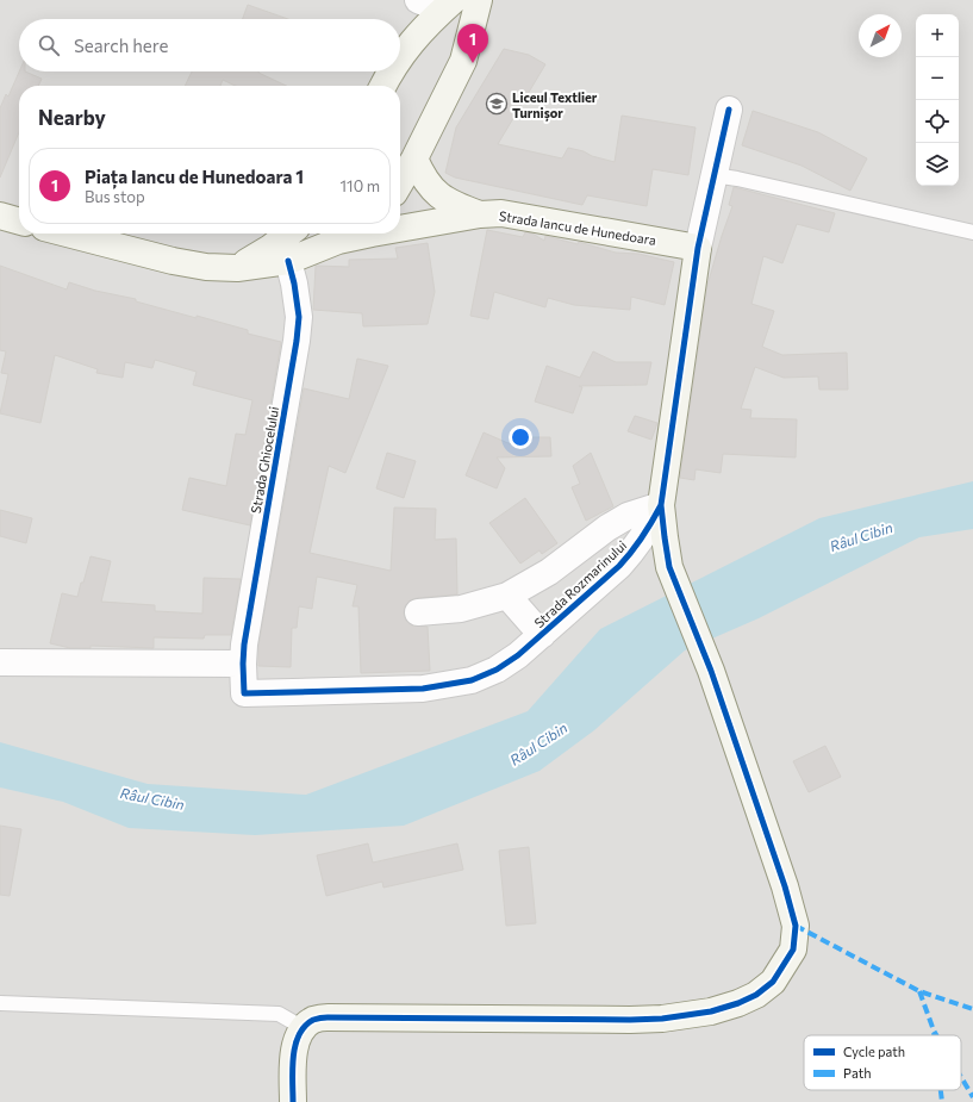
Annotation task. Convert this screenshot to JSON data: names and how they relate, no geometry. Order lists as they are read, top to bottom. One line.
{"streets":{"street":["Strada Iancu de Hunedoara","Strada Ghiocelului","Strada Rozmarinului"]},"crossings":[["Strada Iancu de Hunedoara","Strada Ghiocelului"],["Strada Iancu de Hunedoara","Strada Rozmarinului"],["Strada Ghiocelului","Strada Rozmarinului"]],"water":["Râul Cibin"],"places":{"school or university":["Liceul Textlier Turnișor"]},"legend":["Cycle path","Path"],"north":"top right","page":{"map_buttons":["+","−"],"search":"Search here","pins":"1","heading":"Nearby","list":[{"mark":"1","name":"Piața Iancu de Hunedoara 1","note":"Bus stop","value":"110 m"}]}}
